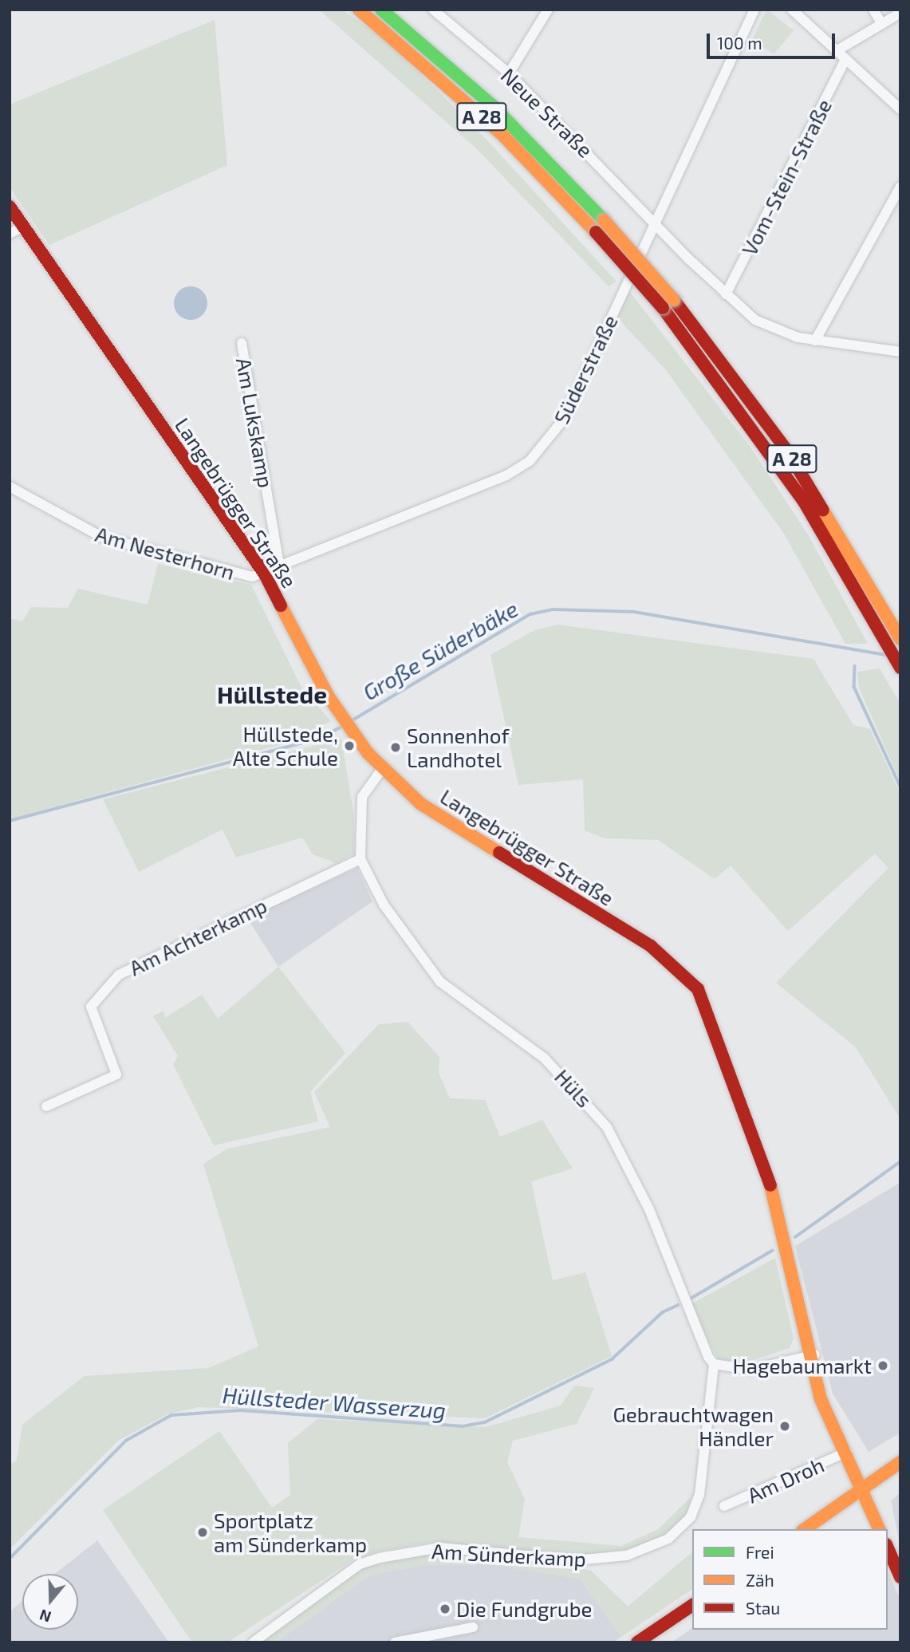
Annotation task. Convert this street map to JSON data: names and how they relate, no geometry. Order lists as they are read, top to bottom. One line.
{"streets":{"main road":["A 28","Langebrügger Straße"],"street":["Neue Straße","Vom-Stein-Straße","Süderstraße","Am Lukskamp","Am Nesterhorn","Am Achterkamp","Hüls","Am Droh","Am Sünderkamp"]},"crossings":[["Neue Straße","Vom-Stein-Straße"],["Neue Straße","Süderstraße"],["Süderstraße","Am Lukskamp"],["Süderstraße","Langebrügger Straße"],["Süderstraße","Am Nesterhorn"],["Langebrügger Straße","Am Nesterhorn"],["Langebrügger Straße","Hüls"],["Langebrügger Straße","Am Droh"],["Am Achterkamp","Hüls"],["Hüls","Am Sünderkamp"]],"districts":["Hüllstede"],"water":["Große Süderbäke","Hüllsteder Wasserzug"],"places":["Hüllstede, Alte Schule","Sonnenhof Landhotel","Hagebaumarkt","Gebrauchtwagen Händler","Sportplatz am Sünderkamp","Die Fundgrube"],"legend":["Frei","Zäh","Stau"],"scale_bar":"100 m","north":"bottom"}
